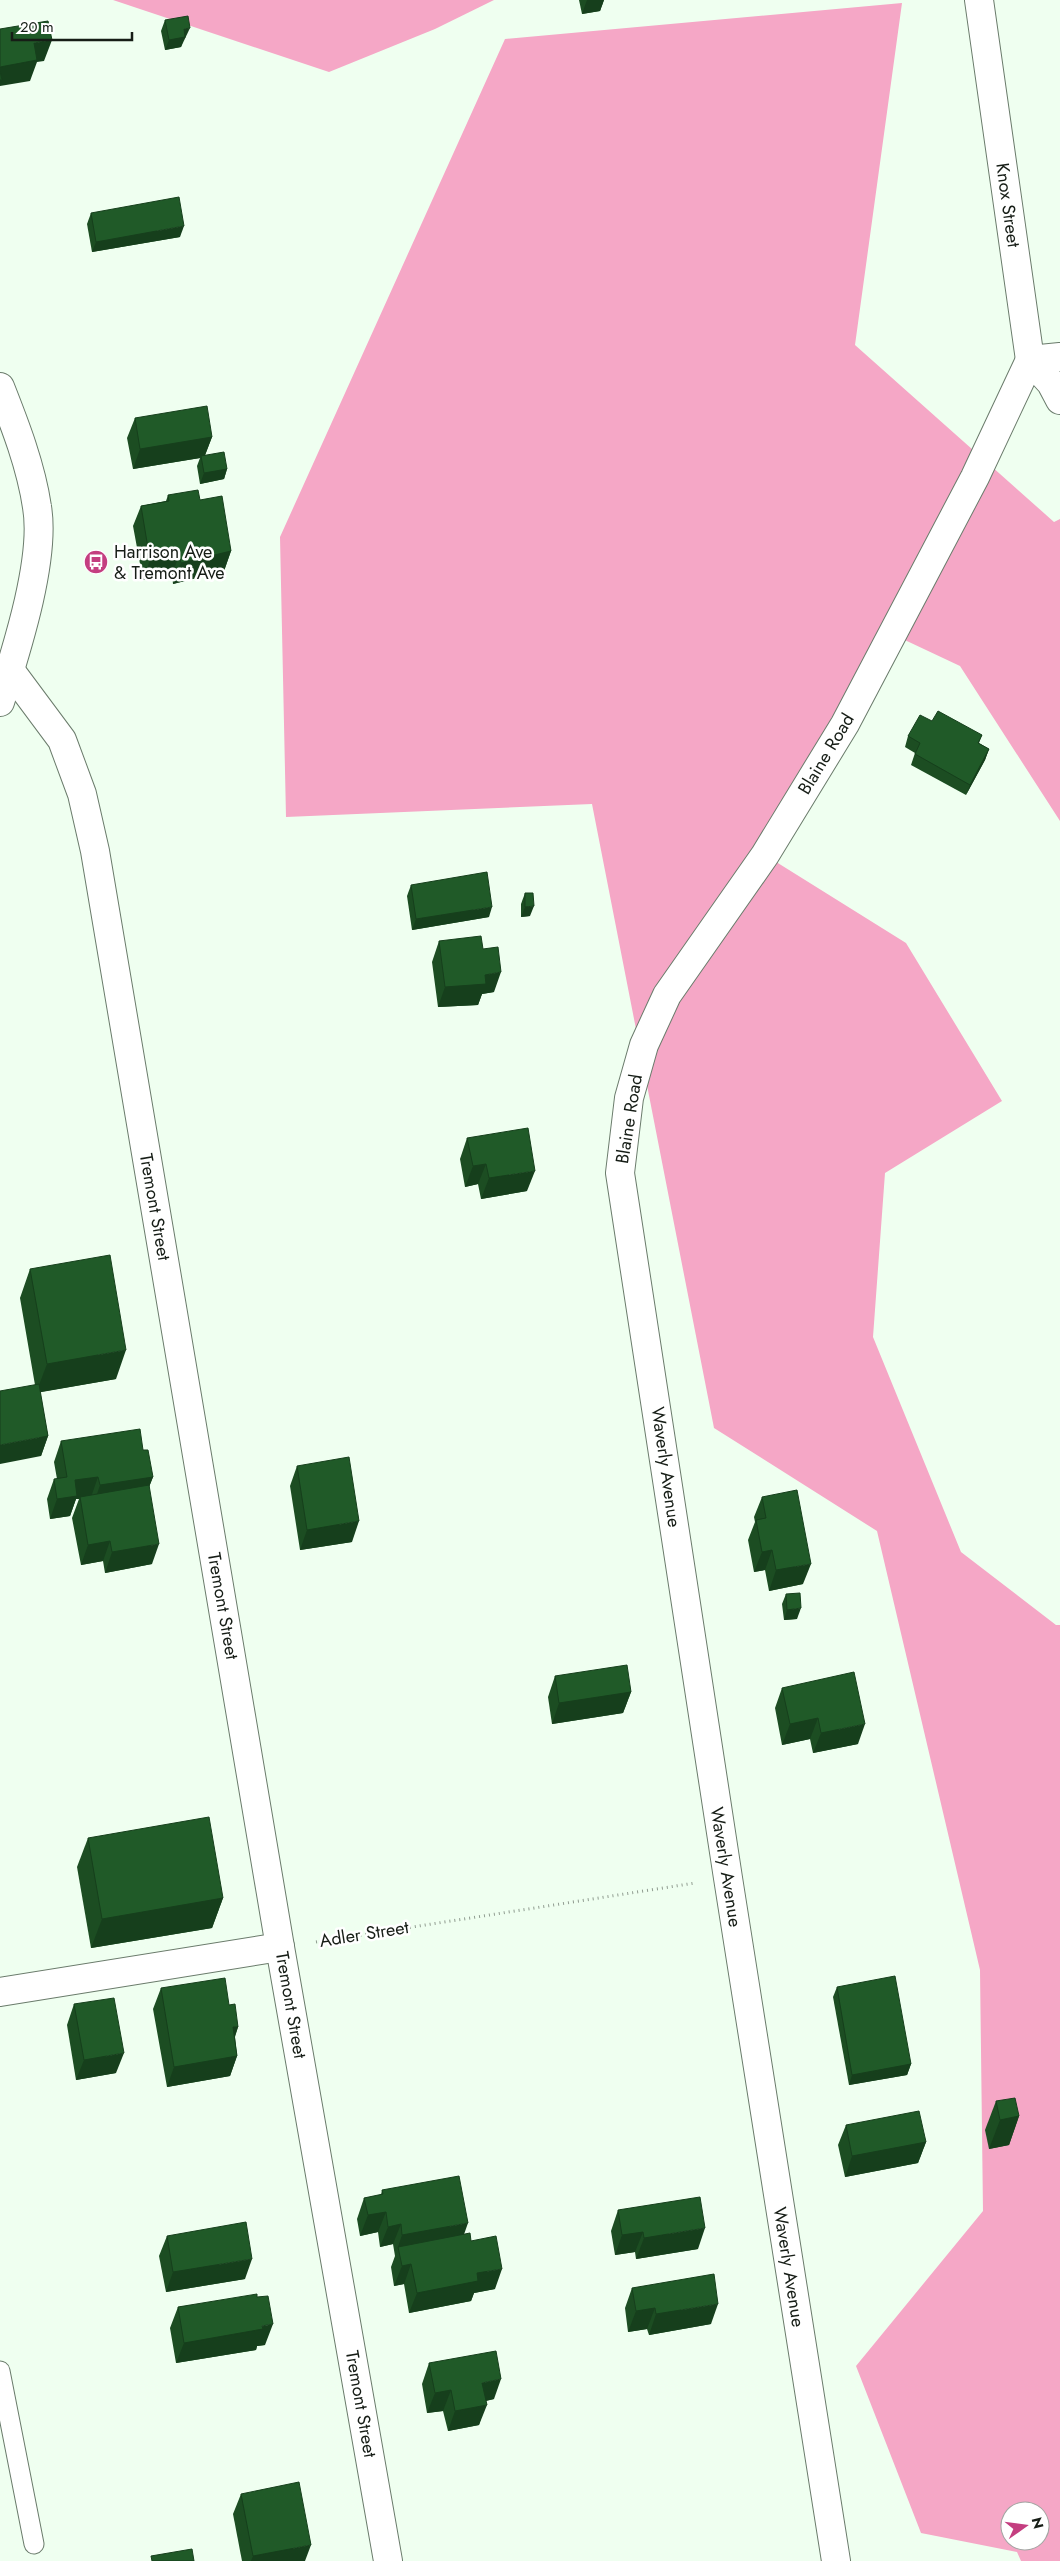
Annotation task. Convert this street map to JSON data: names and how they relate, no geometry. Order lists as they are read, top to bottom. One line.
{"streets":{"street":["Knox Street","Blaine Road","Tremont Street","Waverly Avenue"],"path":["Adler Street"]},"crossings":[["Knox Street","Blaine Road"],["Blaine Road","Waverly Avenue"],["Tremont Street","Adler Street"],["Waverly Avenue","Adler Street"]],"places":{"bus stop":["Harrison Ave & Tremont Ave"]},"scale_bar":"20 m","north":"right"}
